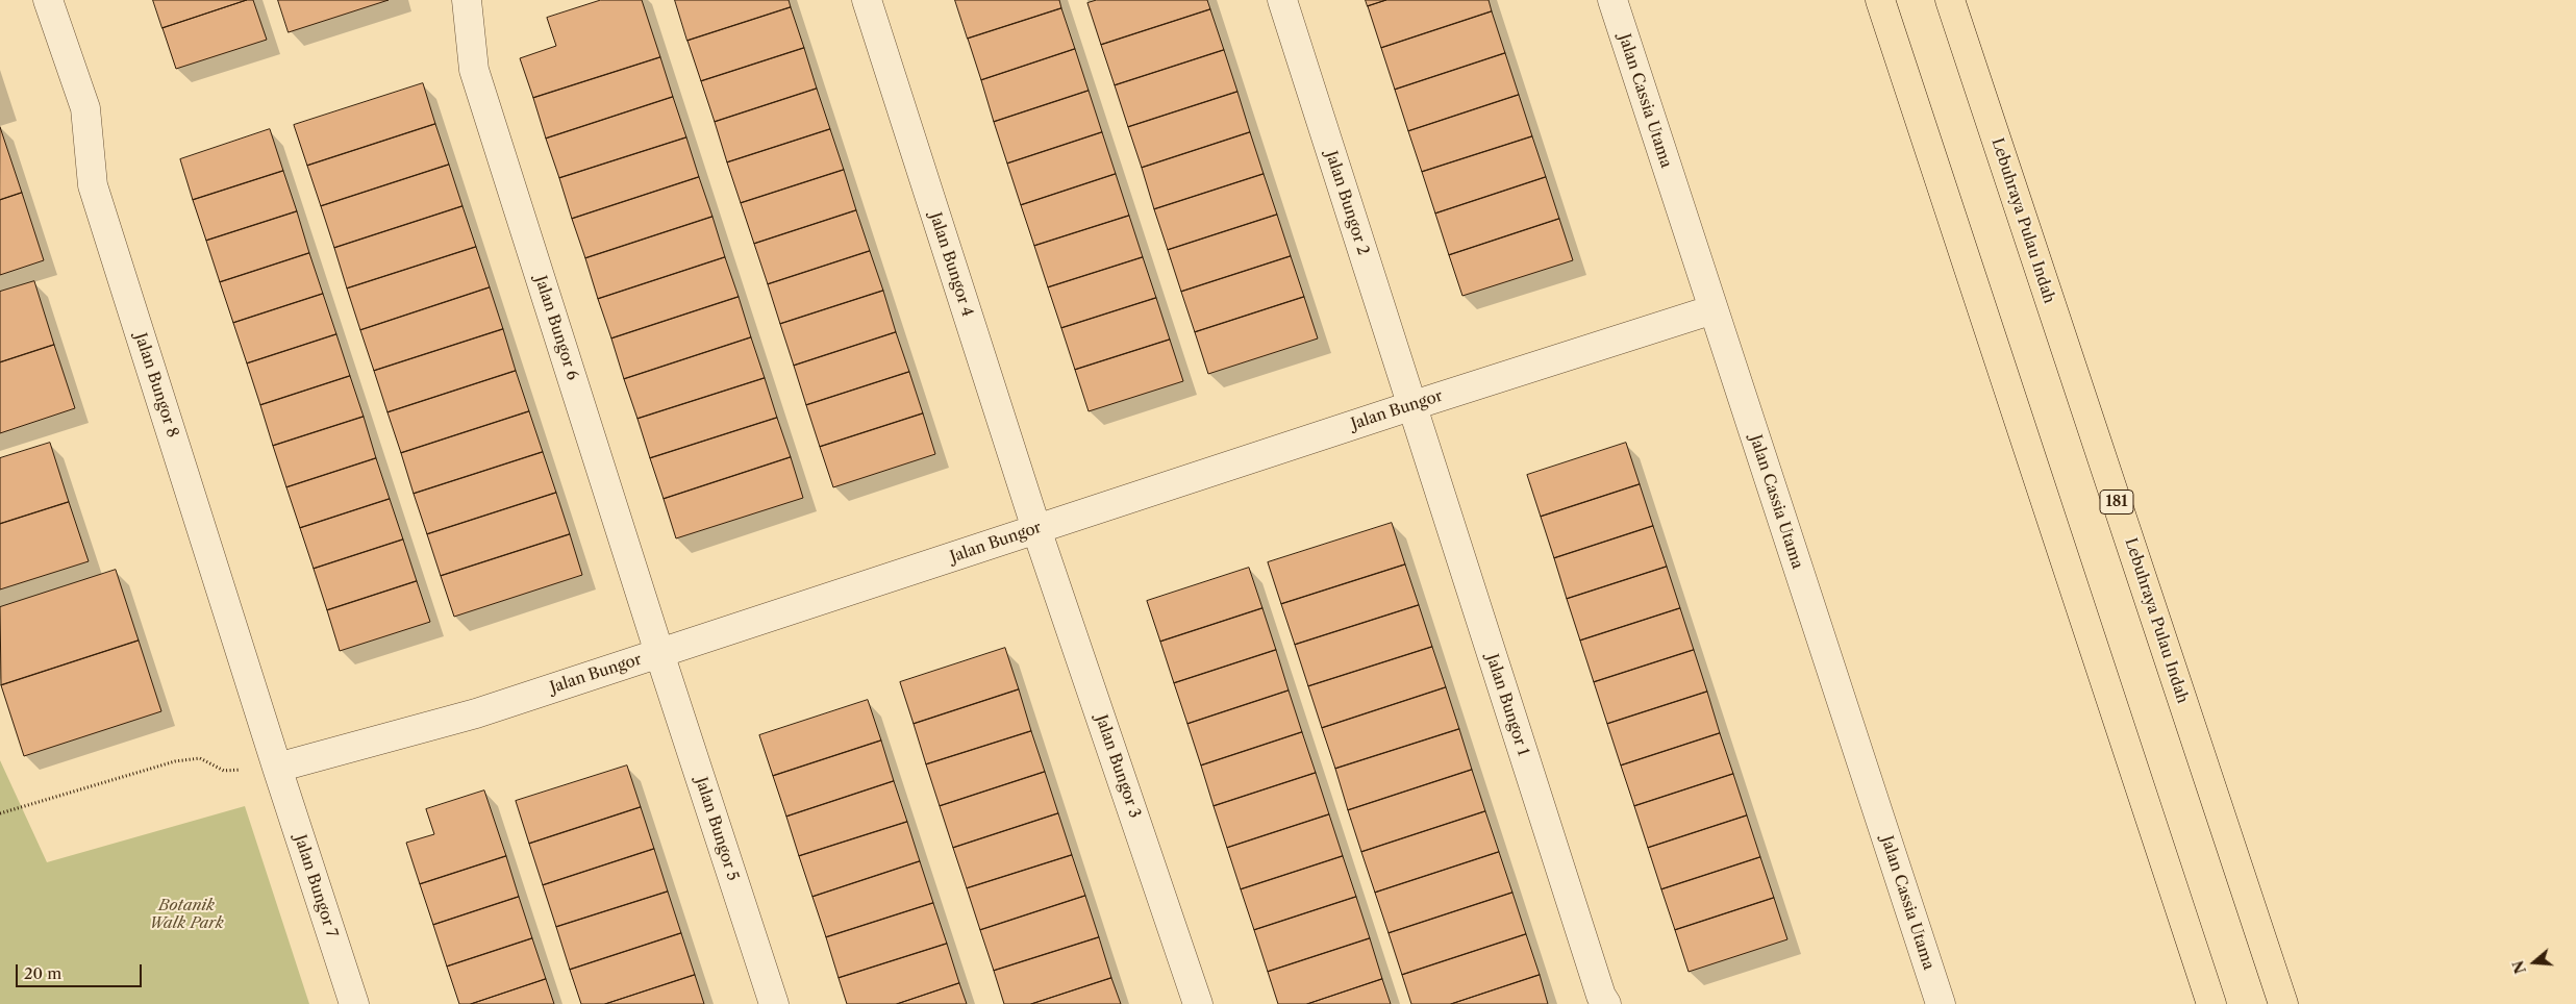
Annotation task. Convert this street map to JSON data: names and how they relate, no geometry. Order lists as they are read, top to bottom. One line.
{"streets":{"main road":["Lebuhraya Pulau Indah","181"],"street":["Jalan Cassia Utama","Jalan Bungor 2","Jalan Bungor 4","Jalan Bungor 6","Jalan Bungor 8","Jalan Bungor","Jalan Bungor 1","Jalan Bungor 3","Jalan Bungor 5","Jalan Bungor 7"]},"crossings":[["Jalan Cassia Utama","Jalan Bungor"],["Jalan Bungor 2","Jalan Bungor"],["Jalan Bungor 2","Jalan Bungor 1"],["Jalan Bungor 4","Jalan Bungor"],["Jalan Bungor 4","Jalan Bungor 3"],["Jalan Bungor 6","Jalan Bungor"],["Jalan Bungor 6","Jalan Bungor 5"],["Jalan Bungor 8","Jalan Bungor"],["Jalan Bungor 8","Jalan Bungor 7"],["Jalan Bungor","Jalan Bungor 1"],["Jalan Bungor","Jalan Bungor 3"],["Jalan Bungor","Jalan Bungor 5"],["Jalan Bungor","Jalan Bungor 7"]],"parks":["Botanik Walk Park"],"scale_bar":"20 m","north":"left"}
